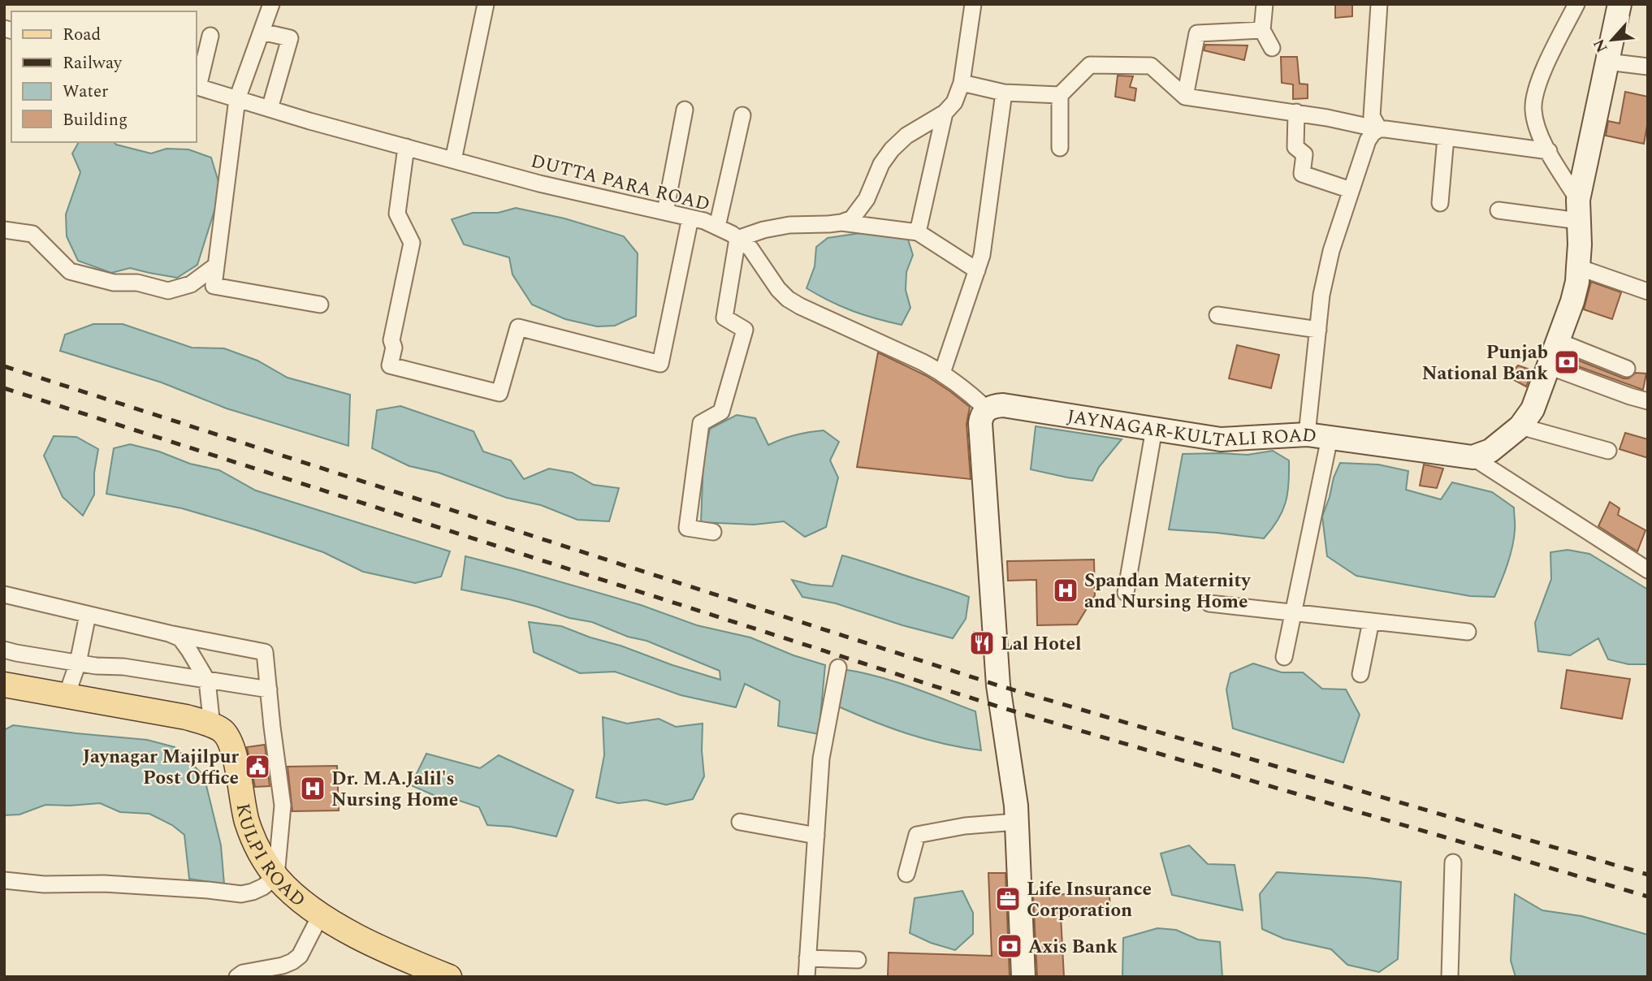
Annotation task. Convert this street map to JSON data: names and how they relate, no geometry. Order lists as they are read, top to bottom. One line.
{"streets":{"main road":["JAYNAGAR-KULTALI ROAD","KULPI ROAD"],"street":["DUTTA PARA ROAD"]},"crossings":[["DUTTA PARA ROAD","JAYNAGAR-KULTALI ROAD"]],"places":{"bank":["Punjab National Bank","Axis Bank"],"hospital":["Spandan Maternity and Nursing Home","Dr. M.A.Jalil's Nursing Home"],"restaurant":["Lal Hotel"],"public building":["Jaynagar Majilpur Post Office"],"office":["Life Insurance Corporation"]},"legend":["Road","Railway","Water","Building"],"north":"bottom left"}
